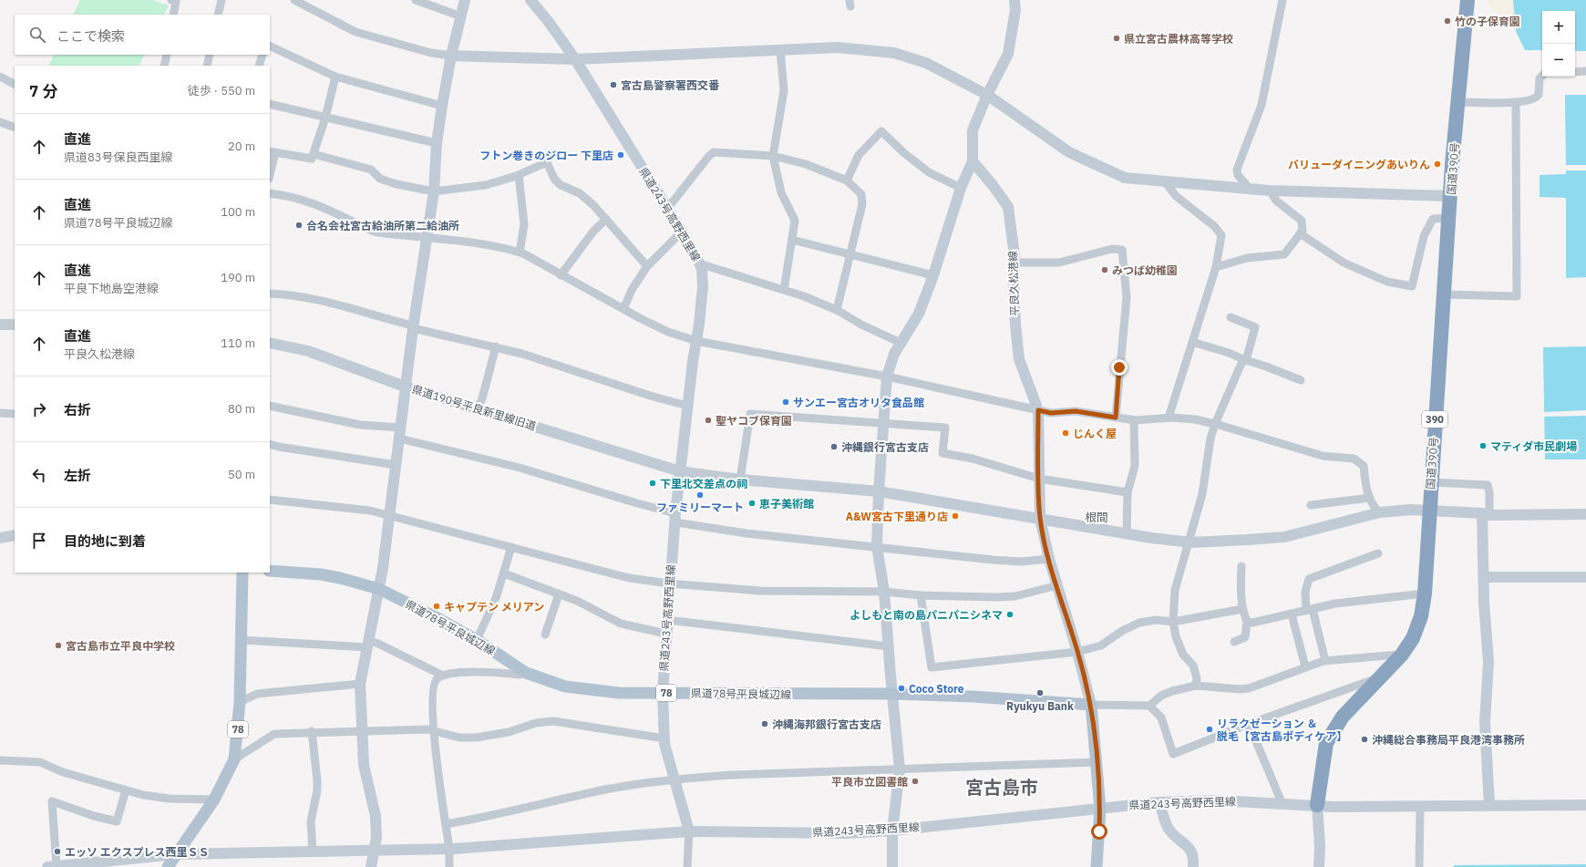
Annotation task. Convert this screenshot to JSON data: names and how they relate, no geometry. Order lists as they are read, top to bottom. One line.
{"streets":{"highway":["国道390号","390"],"main road":["県道78号平良城辺線","78"],"street":["県道243号高野西里線","平良久松港線","県道190号平良新里線旧道"]},"crossings":[["国道390号","県道243号高野西里線"],["国道390号","県道190号平良新里線旧道"],["県道243号高野西里線","県道190号平良新里線旧道"],["県道243号高野西里線","県道78号平良城辺線"],["平良久松港線","県道190号平良新里線旧道"],["平良久松港線","県道78号平良城辺線"]],"districts":["根間","宮古島市"],"places":["竹の子保育園","県立宮古農林高等学校","宮古島警察署西交番","フトン巻きのジロー 下里店","バリューダイニングあいりん","合名会社宮古給油所第二給油所","みつば幼稚園","サンエー宮古オリタ食品館","聖ヤコブ保育園","じんく屋","マティダ市民劇場","沖縄銀行宮古支店","下里北交差点の祠","ファミリーマート","恵子美術館","A&W宮古下里通り店","キャプテン メリアン","よしもと南の島パニパニシネマ","宮古島市立平良中学校","Coco Store","Ryukyu Bank","沖縄海邦銀行宮古支店","リラクゼーション ＆ 脱毛【宮古島ボディケア】","沖縄総合事務局平良港湾事務所","平良市立図書館","エッソ エクスプレス西里ＳＳ"],"page":{"map_buttons":["+","−"],"search":"ここで検索","heading":["7 分","徒歩 · 550 m"],"list":[["直進","県道83号保良西里線","20 m"],["直進","県道78号平良城辺線","100 m"],["直進","平良下地島空港線","190 m"],["直進","平良久松港線","110 m"],["右折","80 m"],["左折","50 m"],"目的地に到着"]}}
